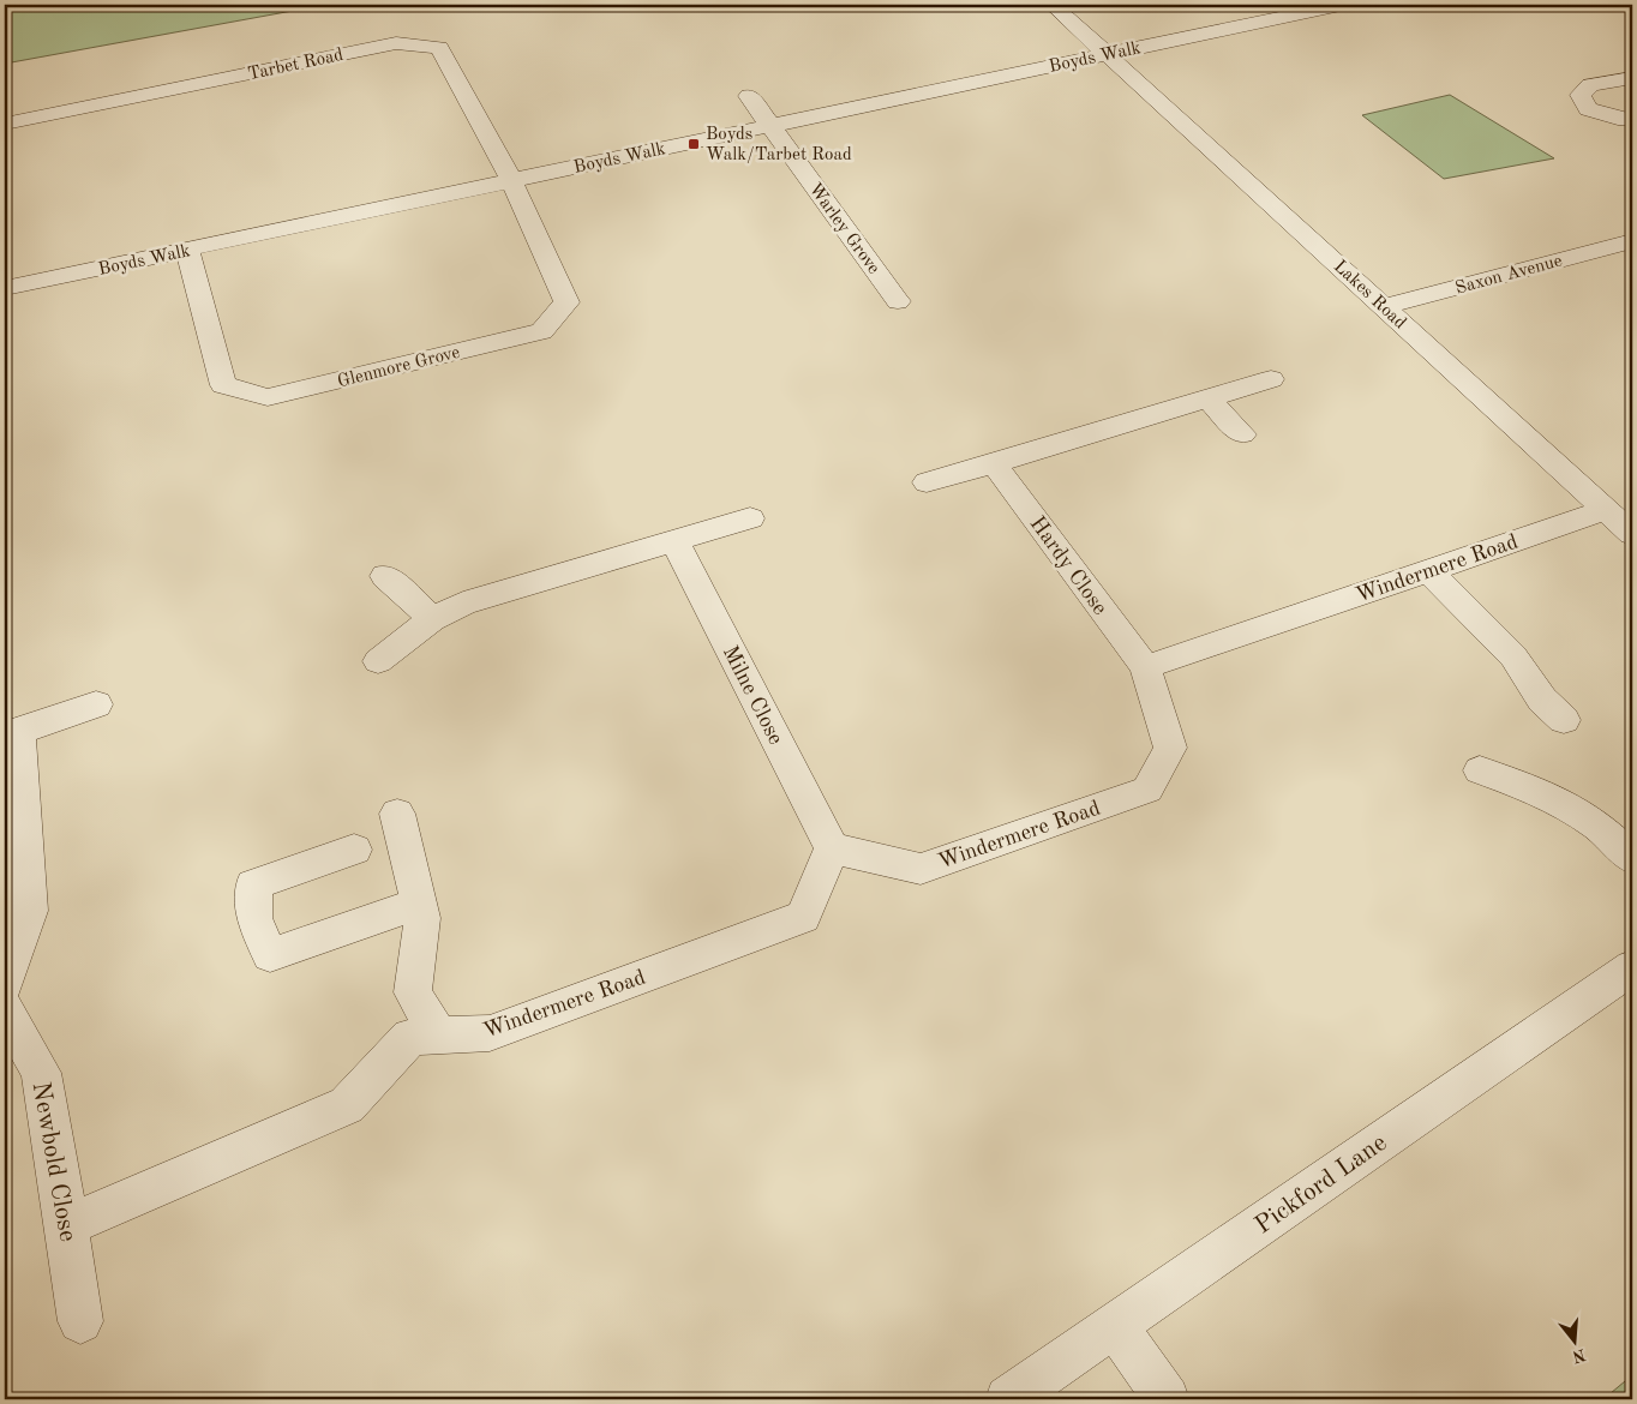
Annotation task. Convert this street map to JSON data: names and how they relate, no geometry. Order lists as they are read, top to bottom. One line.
{"streets":{"street":["Boyds Walk","Tarbet Road","Warley Grove","Saxon Avenue","Lakes Road","Glenmore Grove","Hardy Close","Windermere Road","Milne Close","Newbold Close","Pickford Lane"]},"crossings":[["Boyds Walk","Tarbet Road"],["Boyds Walk","Warley Grove"],["Boyds Walk","Lakes Road"],["Boyds Walk","Glenmore Grove"],["Tarbet Road","Glenmore Grove"],["Saxon Avenue","Lakes Road"],["Lakes Road","Windermere Road"],["Hardy Close","Windermere Road"],["Windermere Road","Milne Close"],["Windermere Road","Newbold Close"]],"places":{"transit":["Boyds Walk/Tarbet Road"]},"north":"bottom"}
